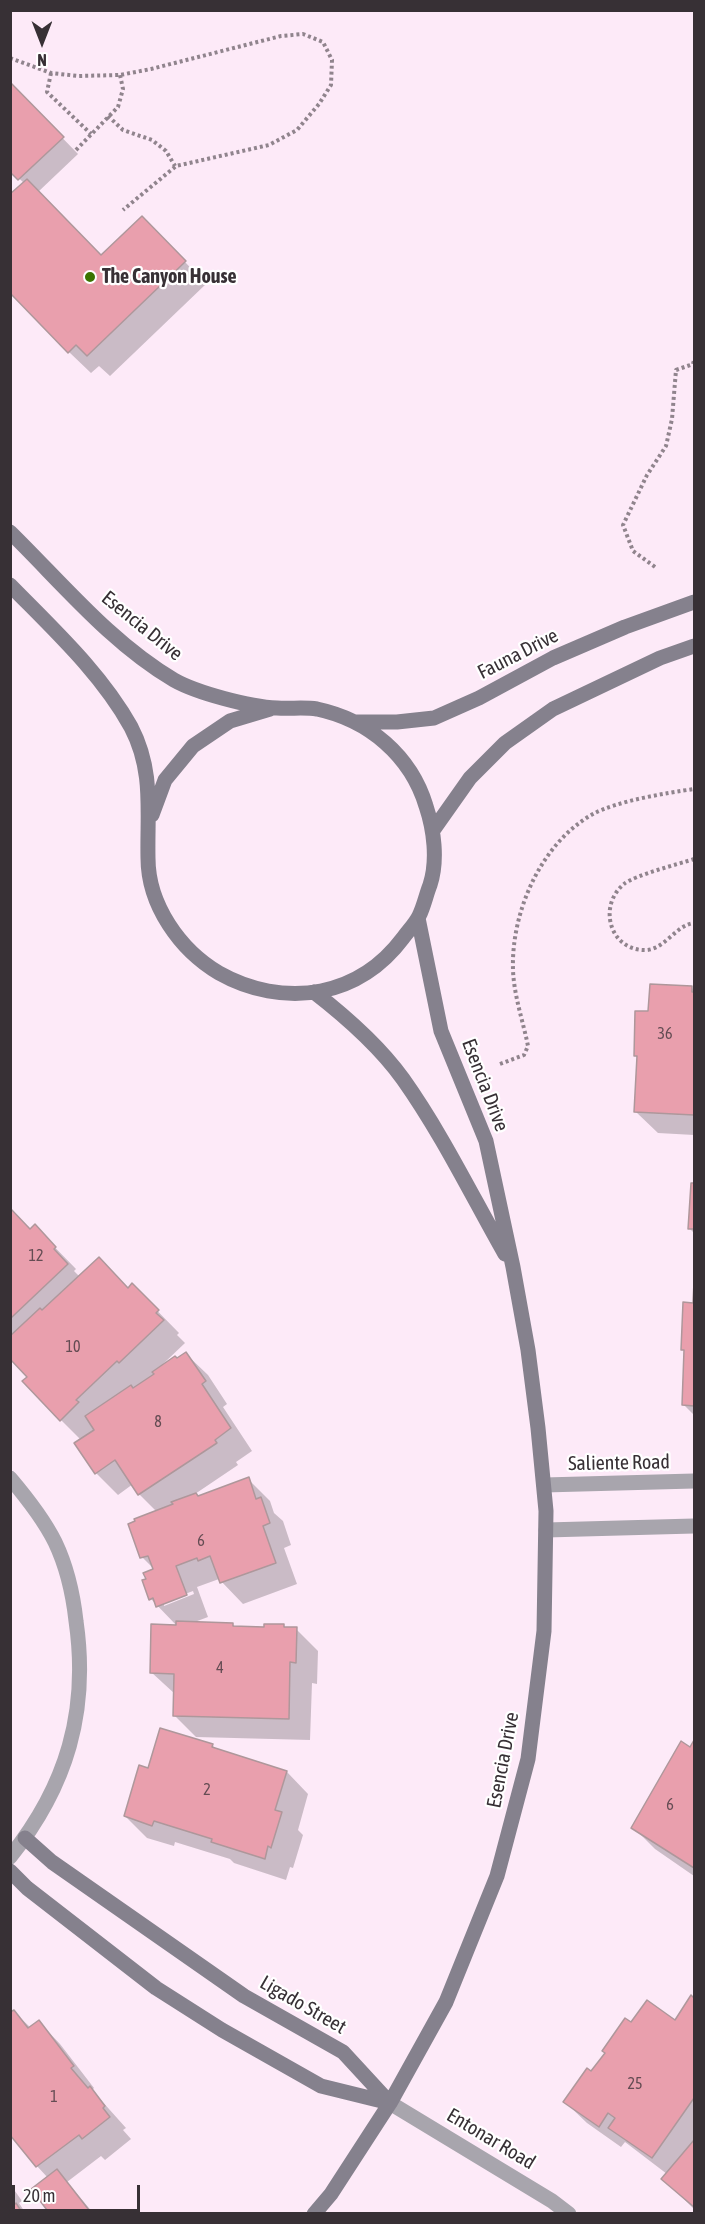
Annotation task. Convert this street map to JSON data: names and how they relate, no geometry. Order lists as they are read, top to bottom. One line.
{"streets":{"street":["Esencia Drive","Fauna Drive","Saliente Road","Ligado Street","Entonar Road"]},"crossings":[["Esencia Drive","Fauna Drive"],["Esencia Drive","Saliente Road"],["Esencia Drive","Ligado Street"],["Esencia Drive","Entonar Road"],["Ligado Street","Entonar Road"]],"places":["The Canyon House"],"house_numbers":["36","12","10","8","6","4","2","6","25","1"],"scale_bar":"20 m","north":"bottom"}
